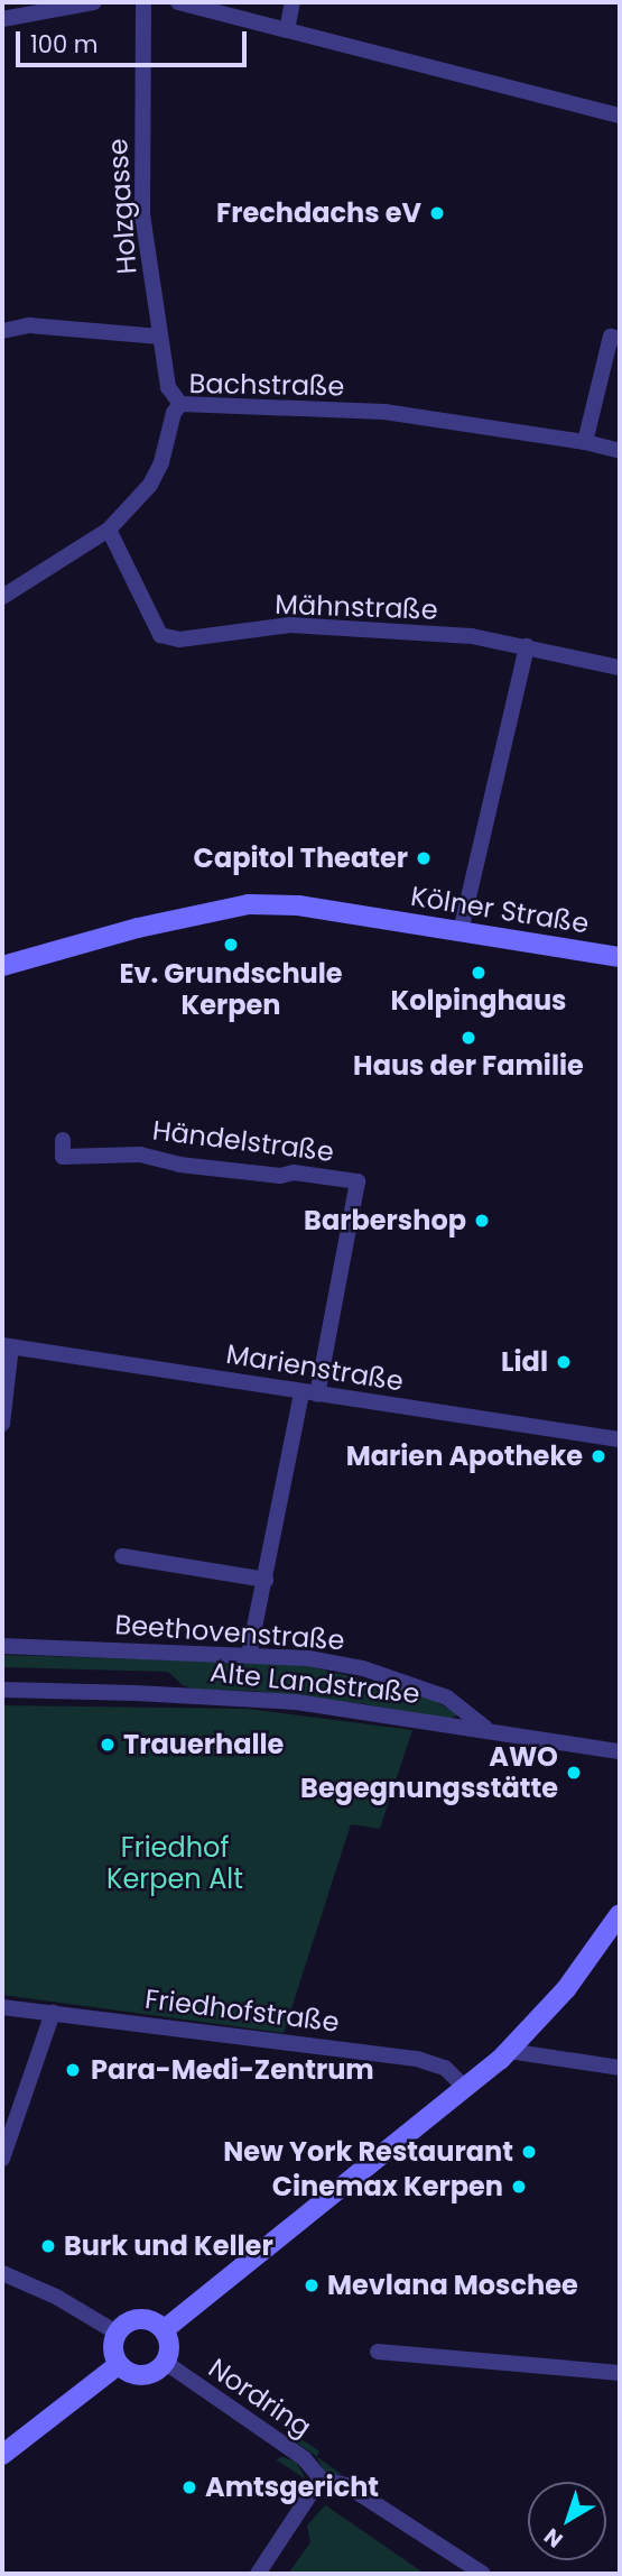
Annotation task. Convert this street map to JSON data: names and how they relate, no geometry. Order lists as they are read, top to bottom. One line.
{"streets":{"street":["Holzgasse","Bachstraße","Mähnstraße","Kölner Straße","Händelstraße","Marienstraße","Beethovenstraße","Alte Landstraße","Friedhofstraße","Nordring"]},"crossings":[["Holzgasse","Bachstraße"],["Bachstraße","Mähnstraße"],["Händelstraße","Marienstraße"],["Beethovenstraße","Alte Landstraße"]],"parks":["Friedhof Kerpen Alt"],"places":["Frechdachs eV","Capitol Theater","Ev. Grundschule Kerpen","Kolpinghaus","Haus der Familie","Barbershop","Lidl","Marien Apotheke","Trauerhalle","AWO Begegnungsstätte","Para-Medi-Zentrum","New York Restaurant","Cinemax Kerpen","Burk und Keller","Mevlana Moschee","Amtsgericht"],"scale_bar":"100 m","north":"bottom left"}
